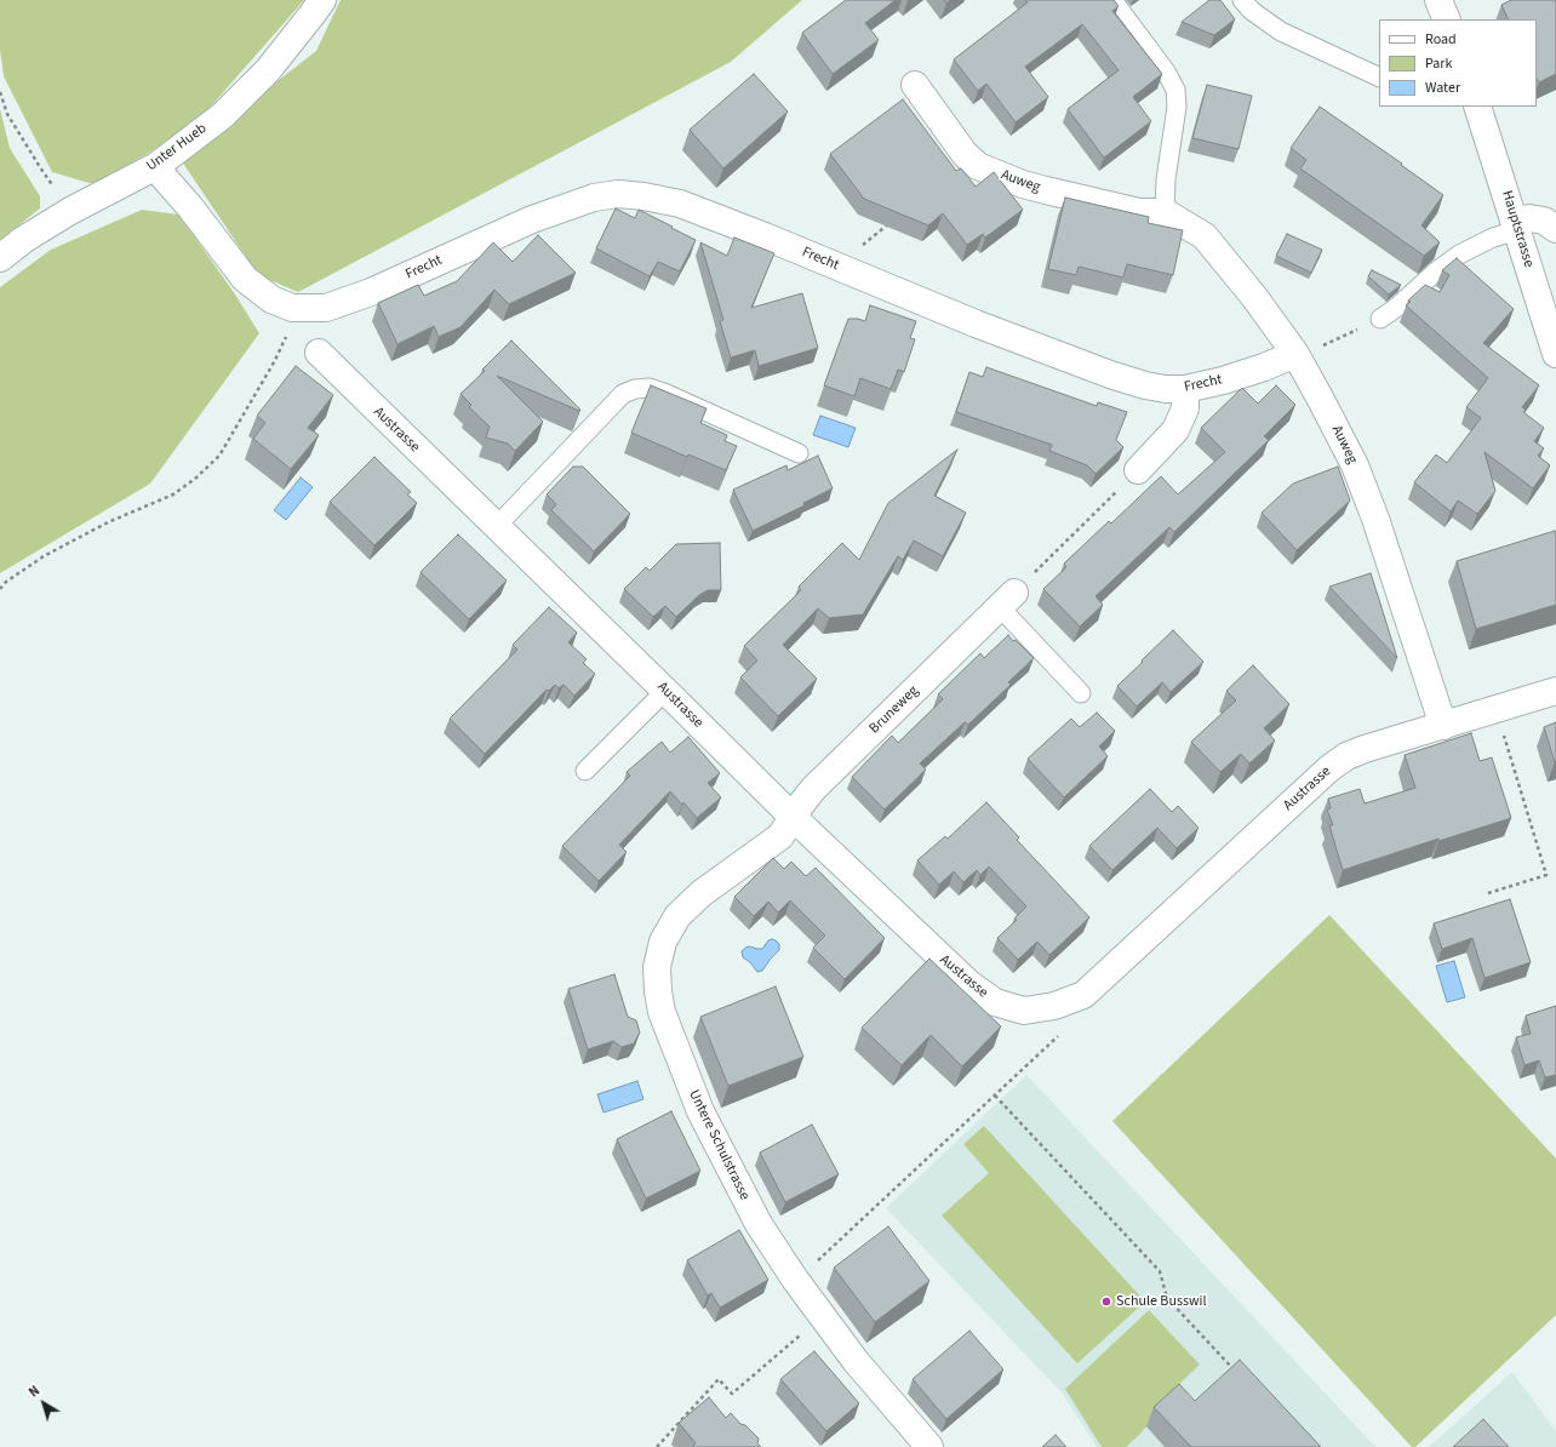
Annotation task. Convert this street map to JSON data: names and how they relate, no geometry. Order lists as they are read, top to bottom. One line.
{"streets":{"street":["Unter Hueb","Auweg","Hauptstrasse","Frecht","Austrasse","Bruneweg","Untere Schulstrasse"]},"crossings":[["Unter Hueb","Frecht"],["Auweg","Frecht"],["Auweg","Austrasse"],["Austrasse","Bruneweg"],["Austrasse","Untere Schulstrasse"],["Bruneweg","Untere Schulstrasse"]],"places":["Schule Busswil"],"legend":["Road","Park","Water"],"north":"top left"}
